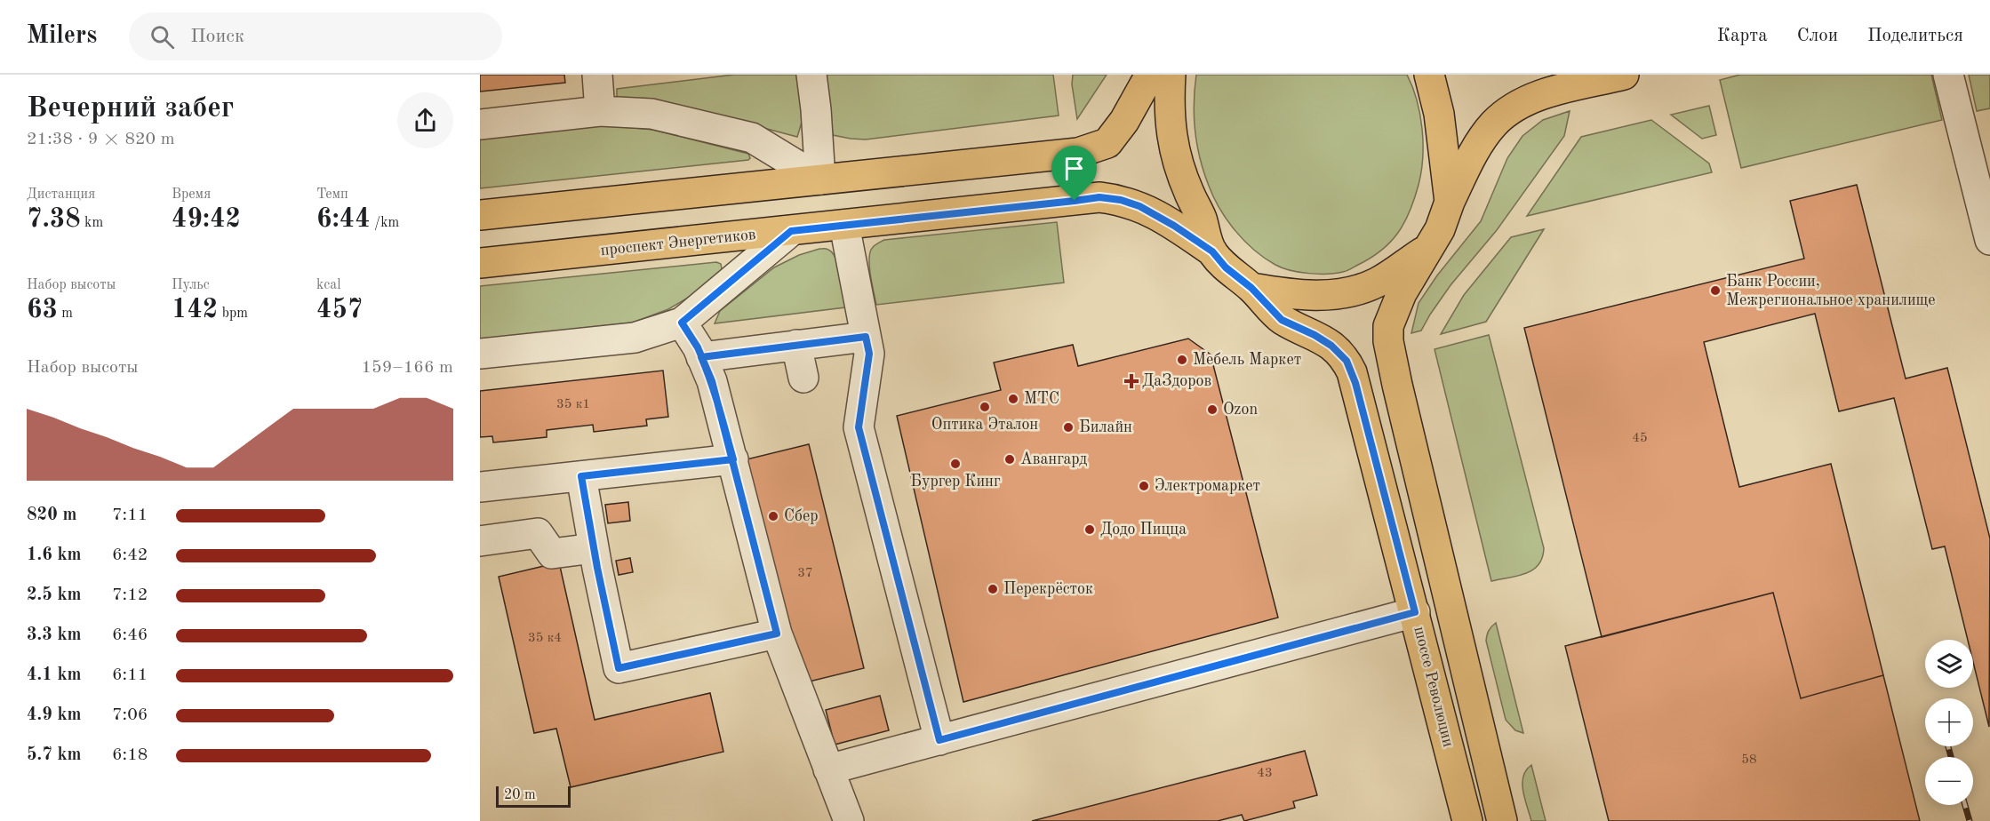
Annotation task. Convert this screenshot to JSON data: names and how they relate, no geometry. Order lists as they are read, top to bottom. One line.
{"streets":{"main road":["проспект Энергетиков","шоссе Революции"]},"crossings":[["проспект Энергетиков","шоссе Революции"]],"places":{"other":["Банк России, Межрегиональное хранилище","Мебель Маркет","МТС","Оптика Эталон","Ozon","Билайн","Авангард","Бургер Кинг","Электромаркет","Сбер","Додо Пицца","Перекрёсток"],"health":["ДаЗдоров"]},"house_numbers":["35 к1","45","37","35 к4","58","43"],"scale_bar":"20 m","page":{"header":"Milers","search":"Поиск","nav":["Карта","Слои","Поделиться"],"heading":["Вечерний забег","21:38 · 9 × 820 m"],"stats":[["Дистанция","7.38 km"],["Время","49:42"],["Темп","6:44 /km"],["Набор высоты","63 m"],["Пульс","142 bpm"],["kcal","457"]],"chart":["Набор высоты","159–166 m"],"list":[{"name":"820 m","note":"7:11"},{"name":"1.6 km","note":"6:42"},{"name":"2.5 km","note":"7:12"},{"name":"3.3 km","note":"6:46"},{"name":"4.1 km","note":"6:11"},{"name":"4.9 km","note":"7:06"},{"name":"5.7 km","note":"6:18"}],"map_buttons":["+","−"],"scale":"20 m"}}
